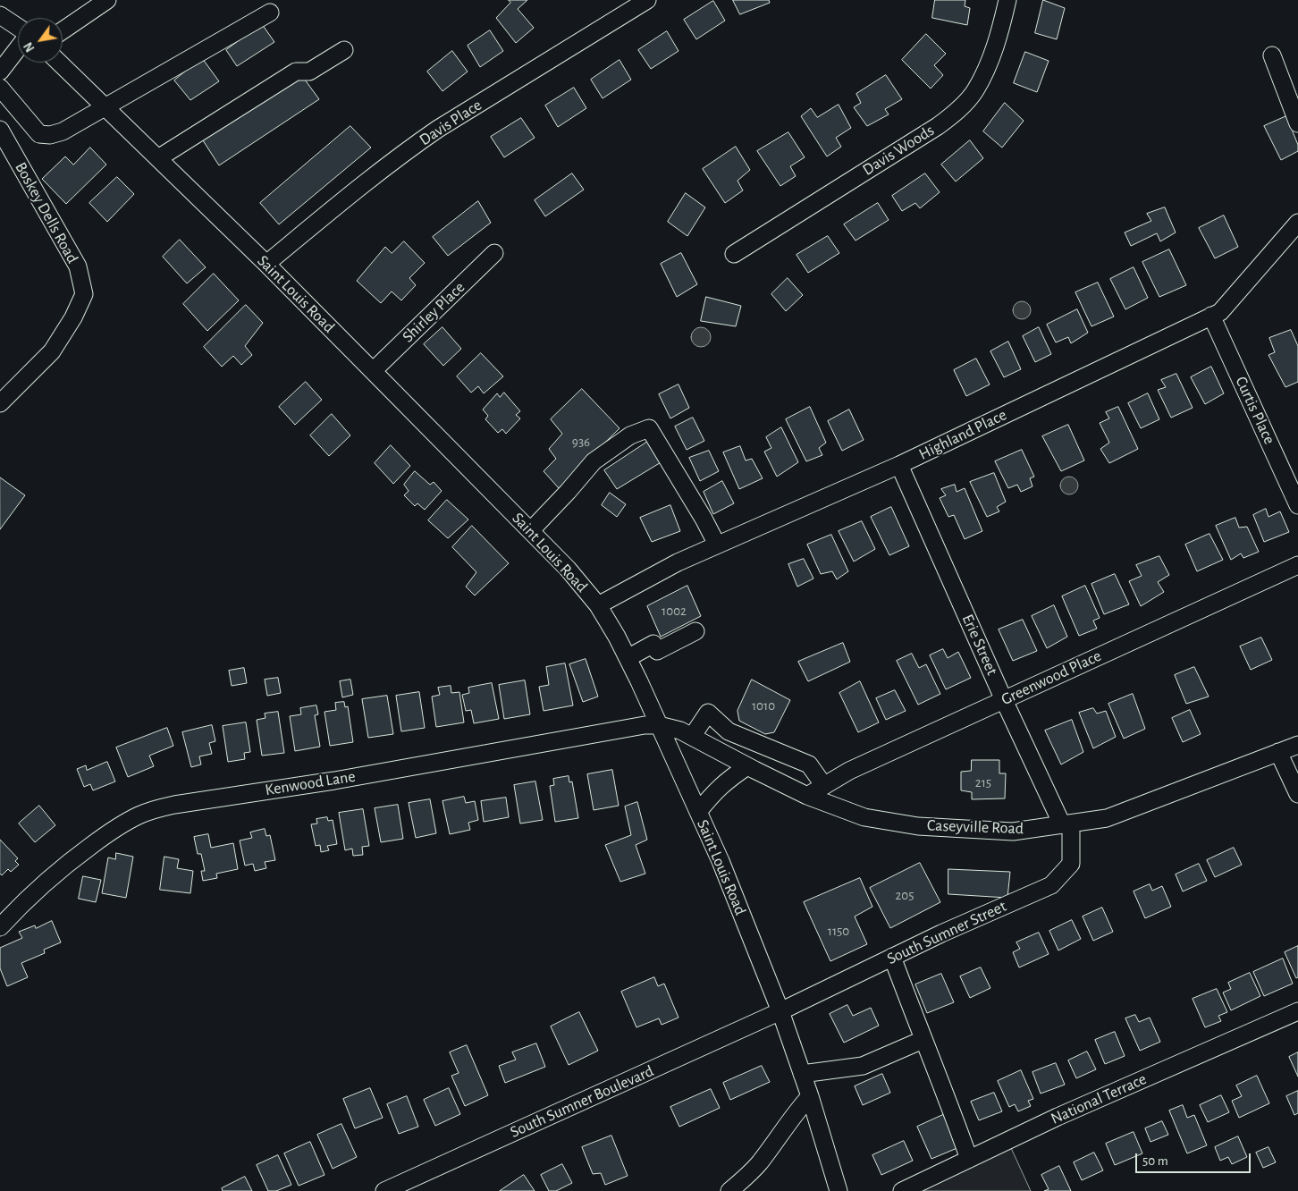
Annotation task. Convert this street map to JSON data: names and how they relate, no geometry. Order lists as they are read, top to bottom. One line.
{"streets":{"street":["Davis Place","Davis Woods","Boskey Dells Road","Saint Louis Road","Shirley Place","Curtis Place","Highland Place","Erie Street","Greenwood Place","Kenwood Lane","Caseyville Road","South Sumner Street","National Terrace","South Sumner Boulevard"]},"crossings":[["Davis Place","Saint Louis Road"],["Saint Louis Road","Shirley Place"],["Saint Louis Road","Highland Place"],["Saint Louis Road","Kenwood Lane"],["Saint Louis Road","Caseyville Road"],["Saint Louis Road","South Sumner Street"],["Saint Louis Road","South Sumner Boulevard"],["Curtis Place","Highland Place"],["Highland Place","Erie Street"],["Erie Street","Greenwood Place"],["Erie Street","Caseyville Road"],["Erie Street","South Sumner Street"],["Greenwood Place","Caseyville Road"],["Kenwood Lane","Caseyville Road"],["Caseyville Road","South Sumner Street"],["South Sumner Street","South Sumner Boulevard"]],"house_numbers":["936","1002","1010","215","205","1150"],"scale_bar":"50 m","north":"bottom left"}
